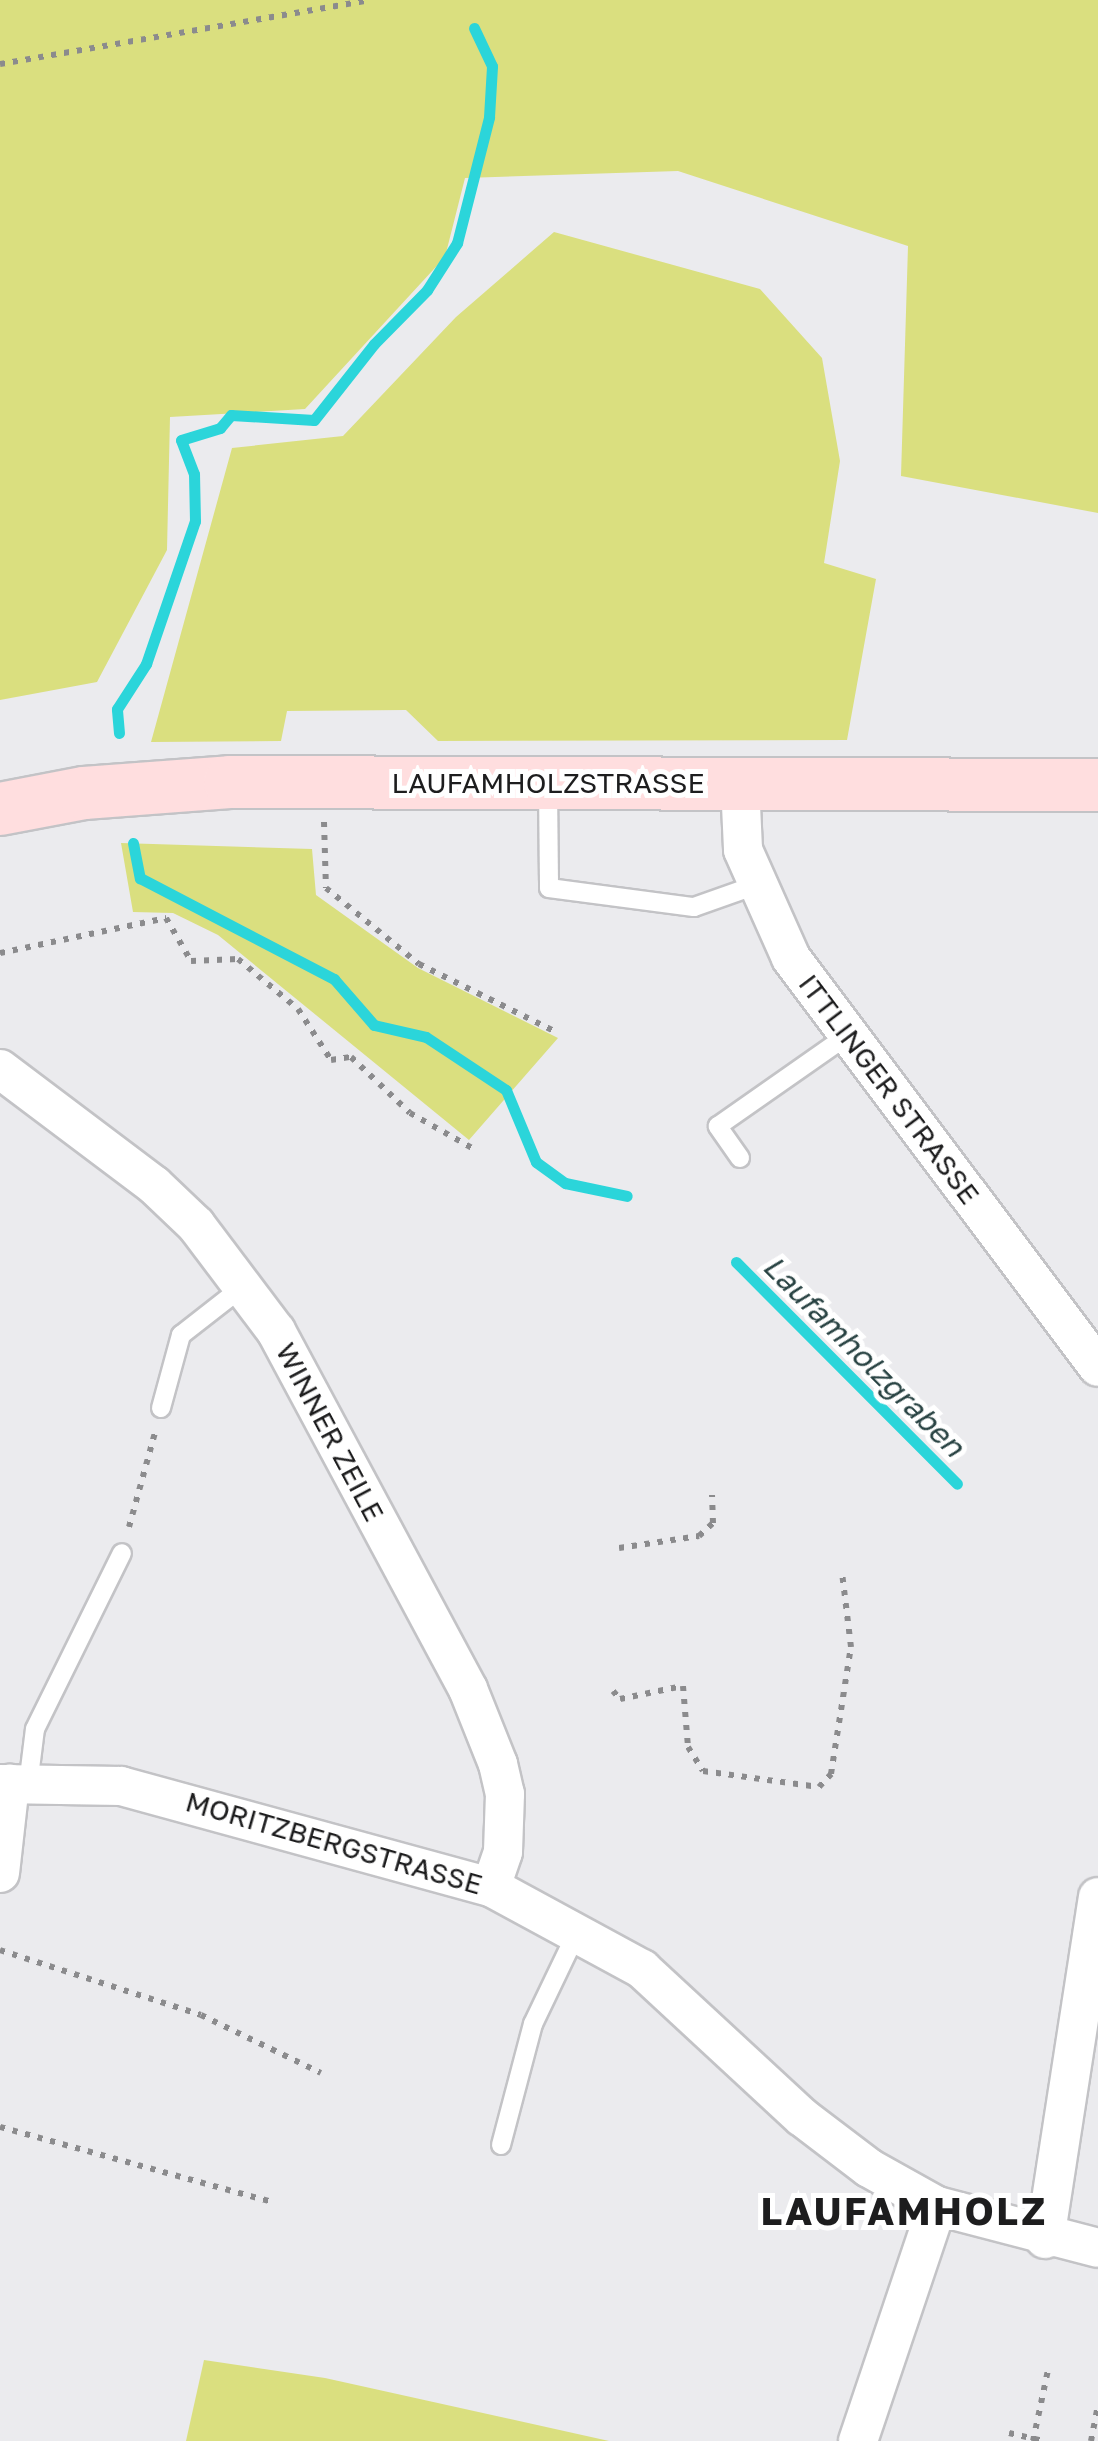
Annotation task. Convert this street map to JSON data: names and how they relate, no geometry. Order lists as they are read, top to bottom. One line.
{"streets":{"main road":["LAUFAMHOLZSTRASSE"],"street":["ITTLINGER STRASSE","WINNER ZEILE","MORITZBERGSTRASSE"]},"crossings":[["LAUFAMHOLZSTRASSE","ITTLINGER STRASSE"],["WINNER ZEILE","MORITZBERGSTRASSE"]],"districts":["LAUFAMHOLZ"],"water":["Laufamholzgraben"]}
